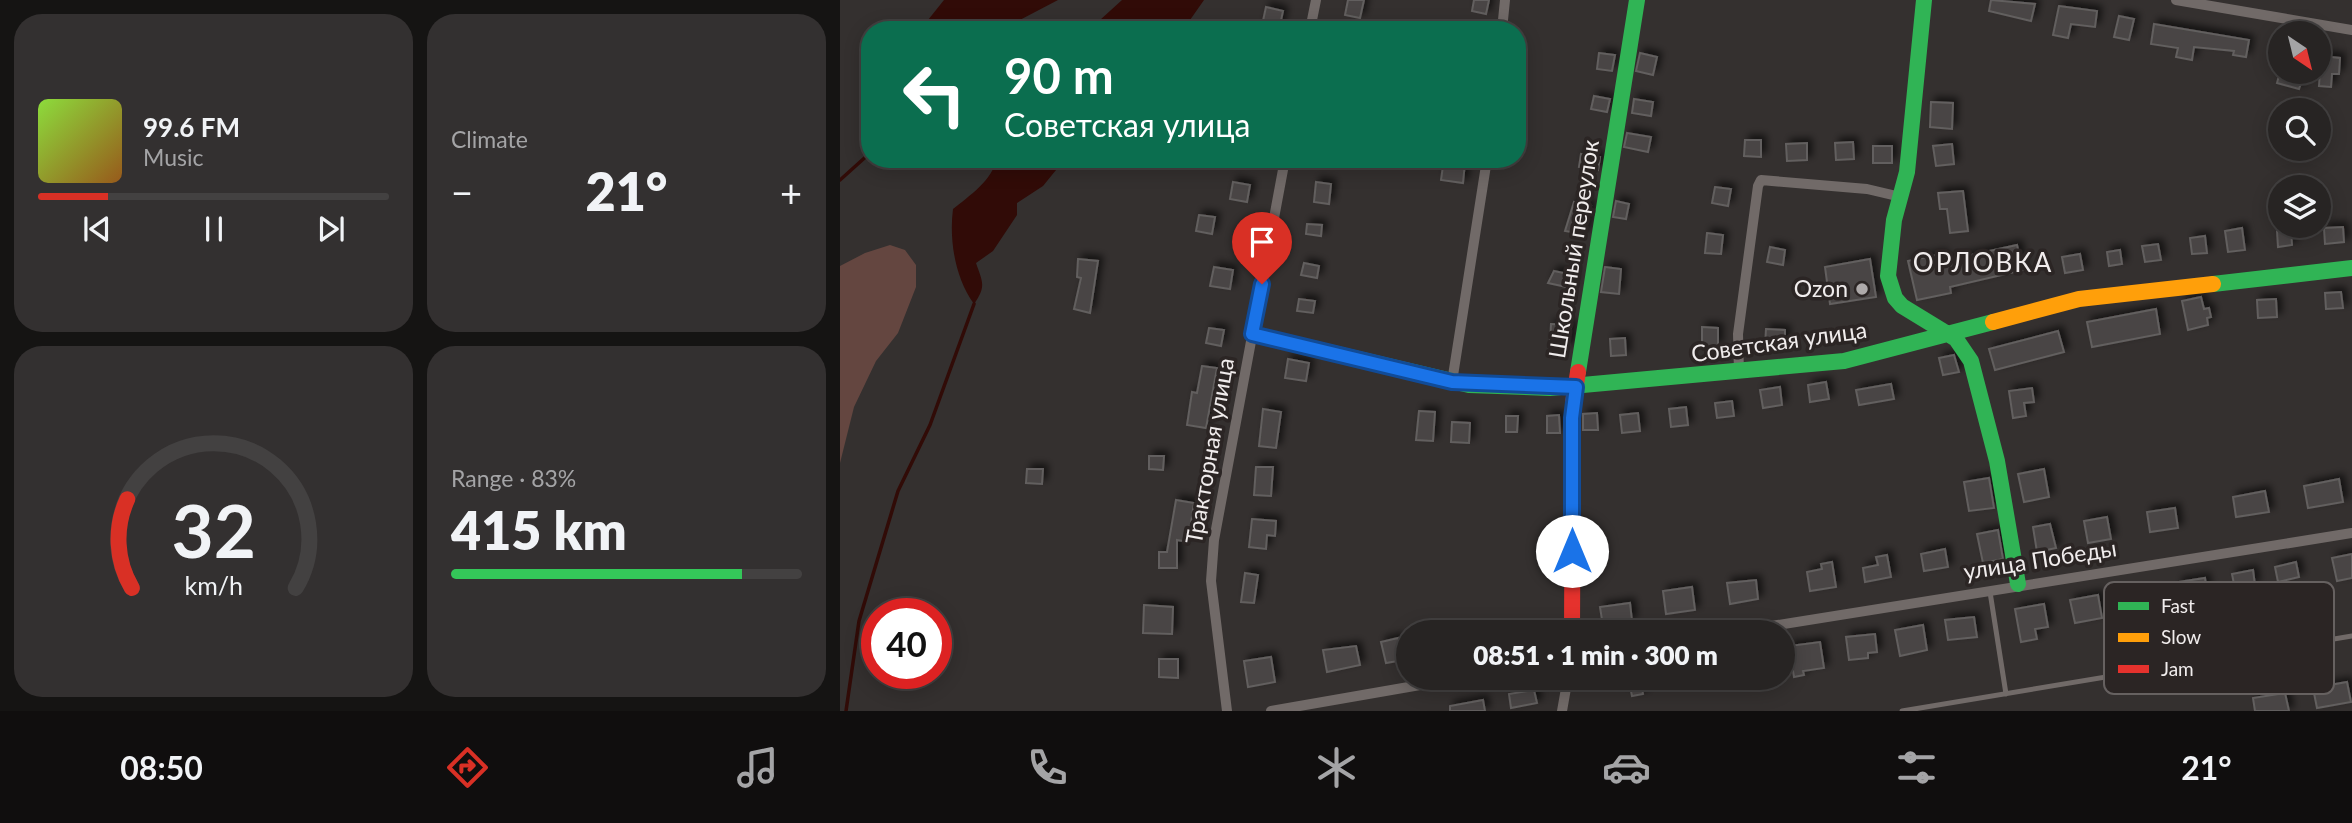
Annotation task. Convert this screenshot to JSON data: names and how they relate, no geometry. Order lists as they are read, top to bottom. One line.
{"streets":{"street":["Школьный переулок","Советская улица","Тракторная улица","улица Победы"]},"crossings":[["Школьный переулок","Советская улица"],["Советская улица","Тракторная улица"]],"districts":["ОРЛОВКА"],"places":["Ozon"],"legend":["Fast","Slow","Jam"],"north":"bottom right","page":{"tile":["Climate",["Range · 83%","415 km"]],"turn":["90 m","Советская улица"],"song":["99.6 FM","Music"],"heat":["−","21°","+"],"limit":"40","trip":"08:51 · 1 min · 300 m","tabs":["08:50","21°"],"gauge":["32","km/h"]}}
